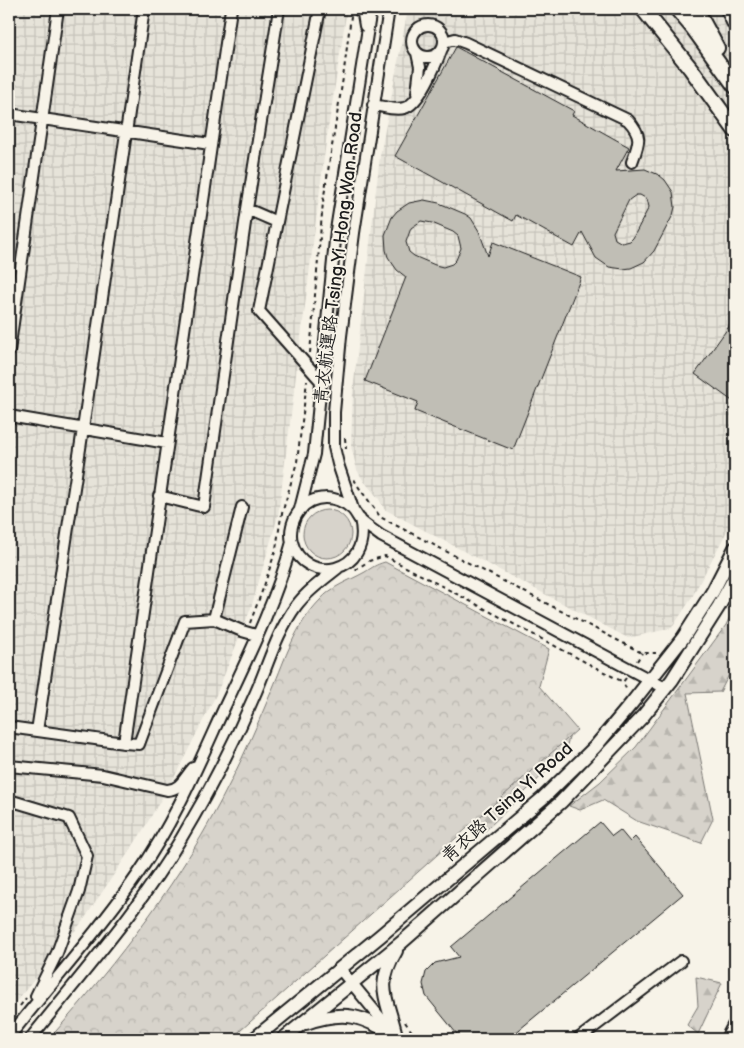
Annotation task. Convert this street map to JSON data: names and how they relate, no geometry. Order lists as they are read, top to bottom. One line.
{"streets":{"main road":["青衣路 Tsing Yi Road"],"street":["青衣航運路 Tsing Yi Hong Wan Road"]}}
